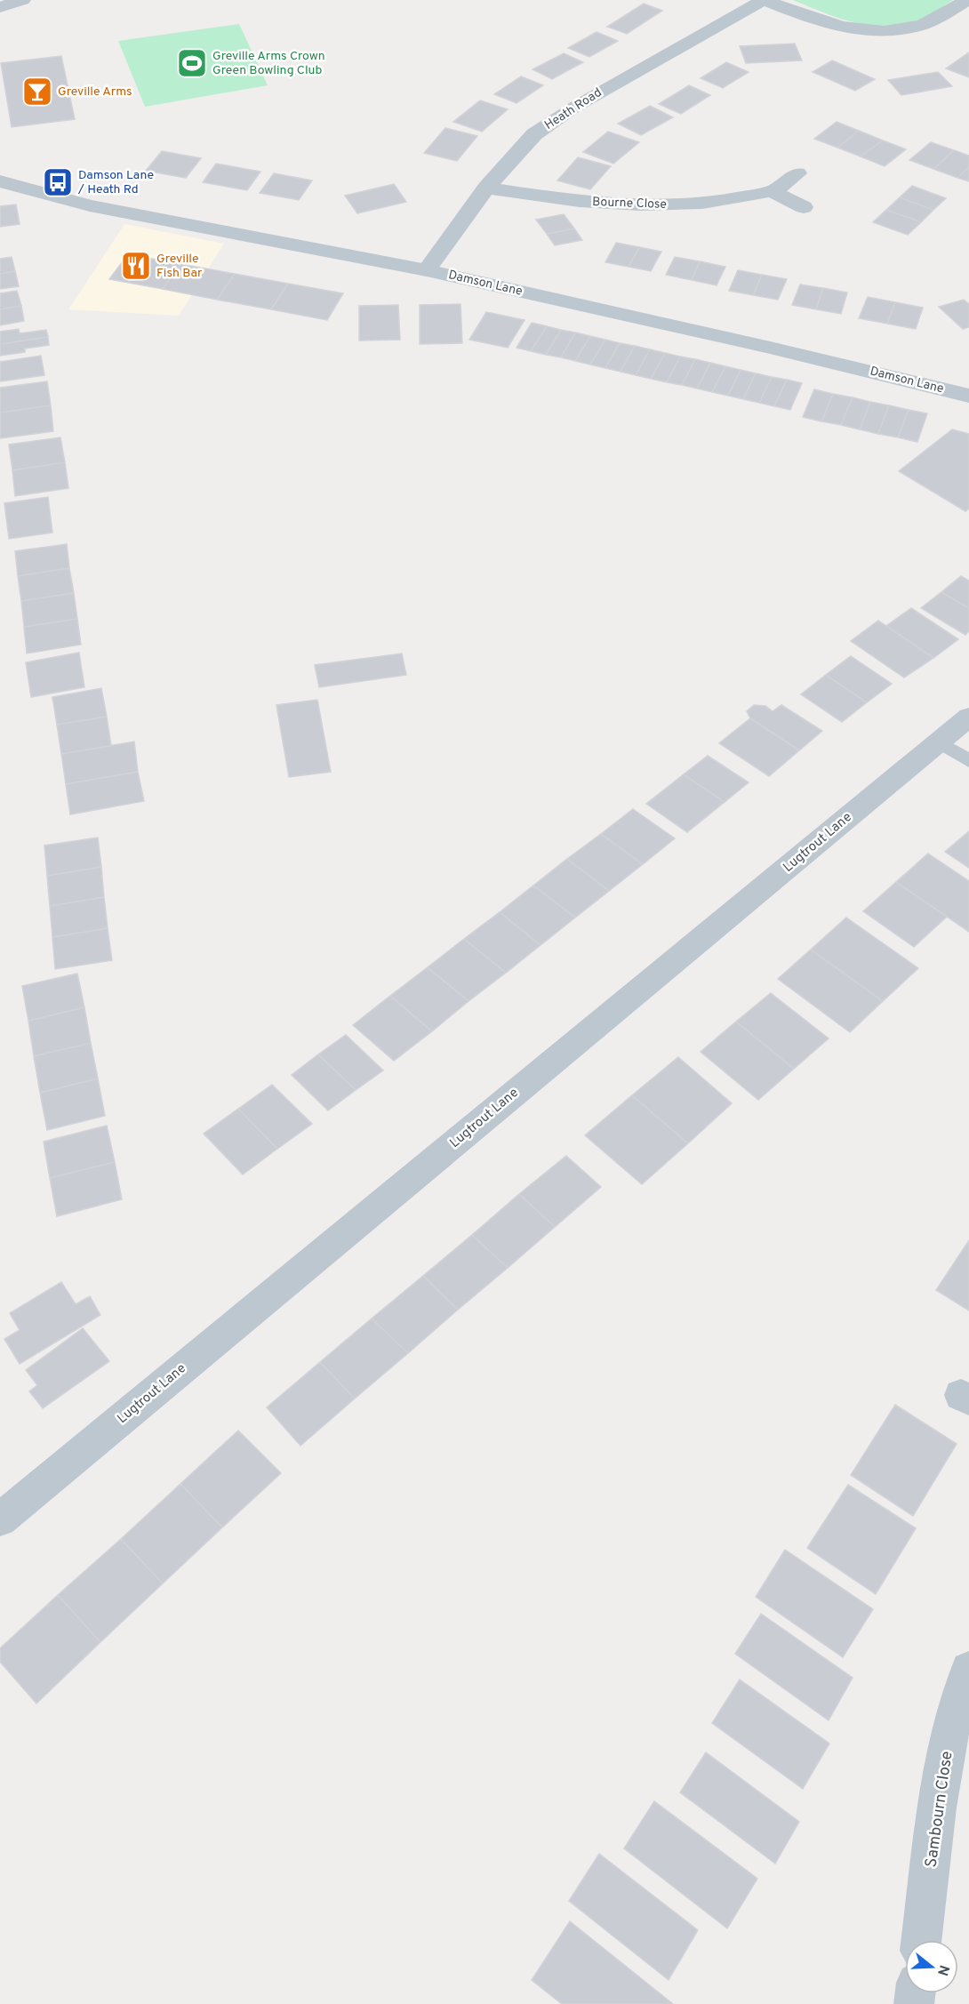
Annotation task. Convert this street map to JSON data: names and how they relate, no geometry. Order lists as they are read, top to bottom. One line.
{"streets":{"street":["Heath Road","Bourne Close","Damson Lane","Lugtrout Lane","Sambourn Close"]},"crossings":[["Heath Road","Bourne Close"],["Heath Road","Damson Lane"]],"places":{"sports":["Greville Arms Crown Green Bowling Club"],"bar":["Greville Arms"],"bus stop":["Damson Lane / Heath Rd"],"restaurant":["Greville Fish Bar"]},"north":"right"}
